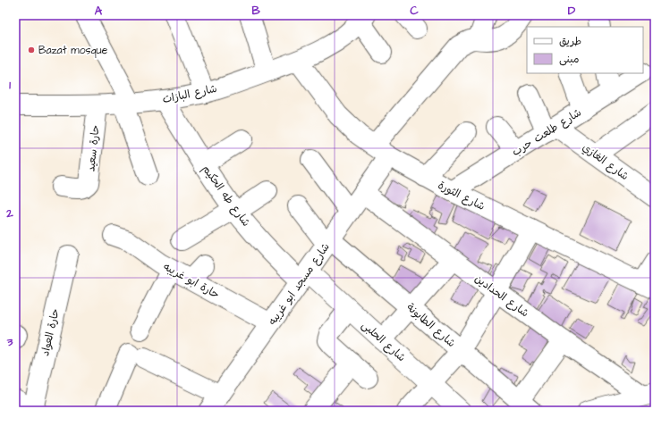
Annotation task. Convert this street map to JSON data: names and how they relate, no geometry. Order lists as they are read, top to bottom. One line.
{"streets":{"street":["شارع البازات","شارع طلعت حرب","حارة سعيد","شارع الغازي","شارع طه الحكيم","شارع الثورة","حارة ابو غريبه","شارع مسجد ابو غريبه","شارع الحدادين","شارع الطابونة","حارة العواد","شارع الحلبى"]},"crossings":[["شارع البازات","حارة سعيد"],["شارع البازات","شارع طه الحكيم"],["شارع البازات","شارع الثورة"],["شارع طلعت حرب","شارع الغازي"],["شارع طلعت حرب","شارع الثورة"],["شارع طه الحكيم","شارع مسجد ابو غريبه"],["شارع طه الحكيم","شارع الحلبى"],["شارع الثورة","شارع مسجد ابو غريبه"],["حارة ابو غريبه","شارع مسجد ابو غريبه"],["شارع مسجد ابو غريبه","شارع الحدادين"],["شارع مسجد ابو غريبه","شارع الطابونة"],["شارع مسجد ابو غريبه","شارع الحلبى"]],"places":["Bazat mosque"],"legend":["طريق","مبنى"],"grid":{"columns":["A","B","C","D"],"rows":["1","2","3"]}}
